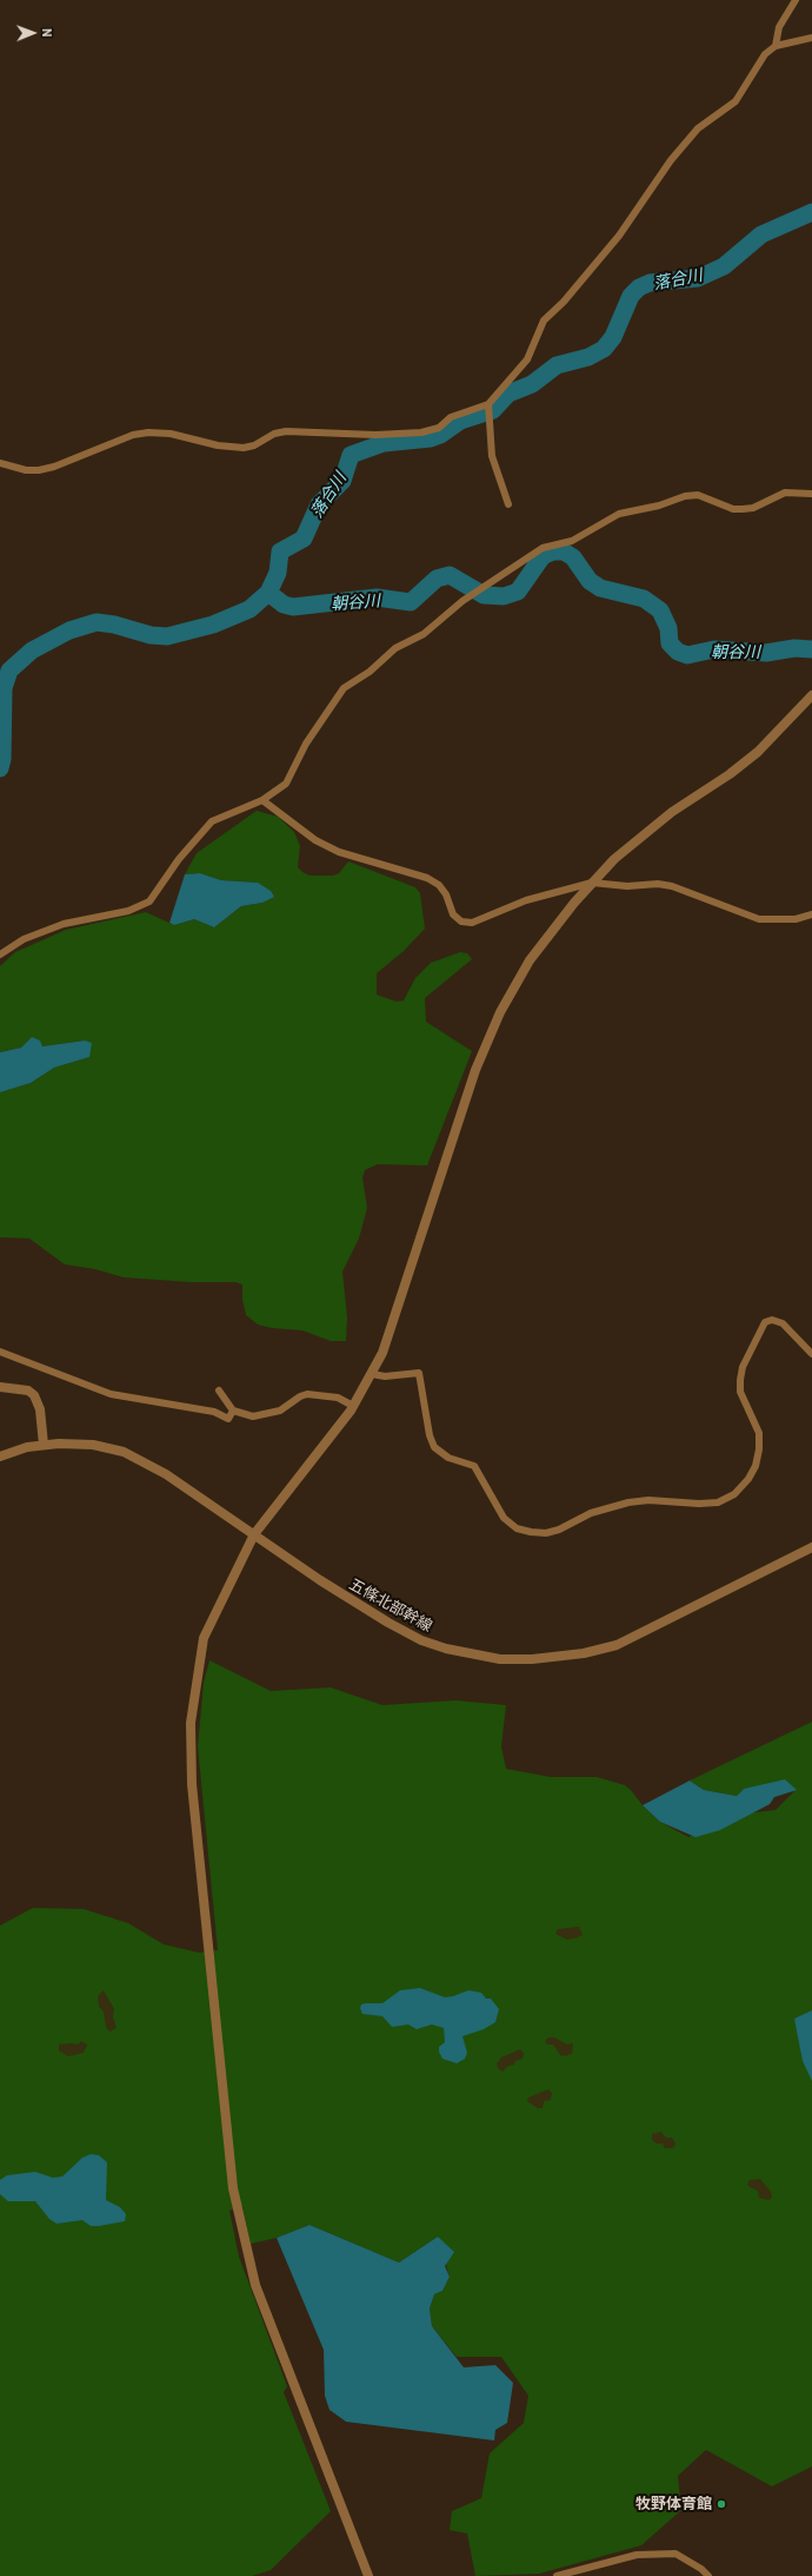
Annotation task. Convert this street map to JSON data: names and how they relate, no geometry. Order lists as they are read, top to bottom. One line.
{"streets":{"street":["五條北部幹線"]},"water":["落合川","朝谷川"],"places":["牧野体育館"],"north":"right"}
